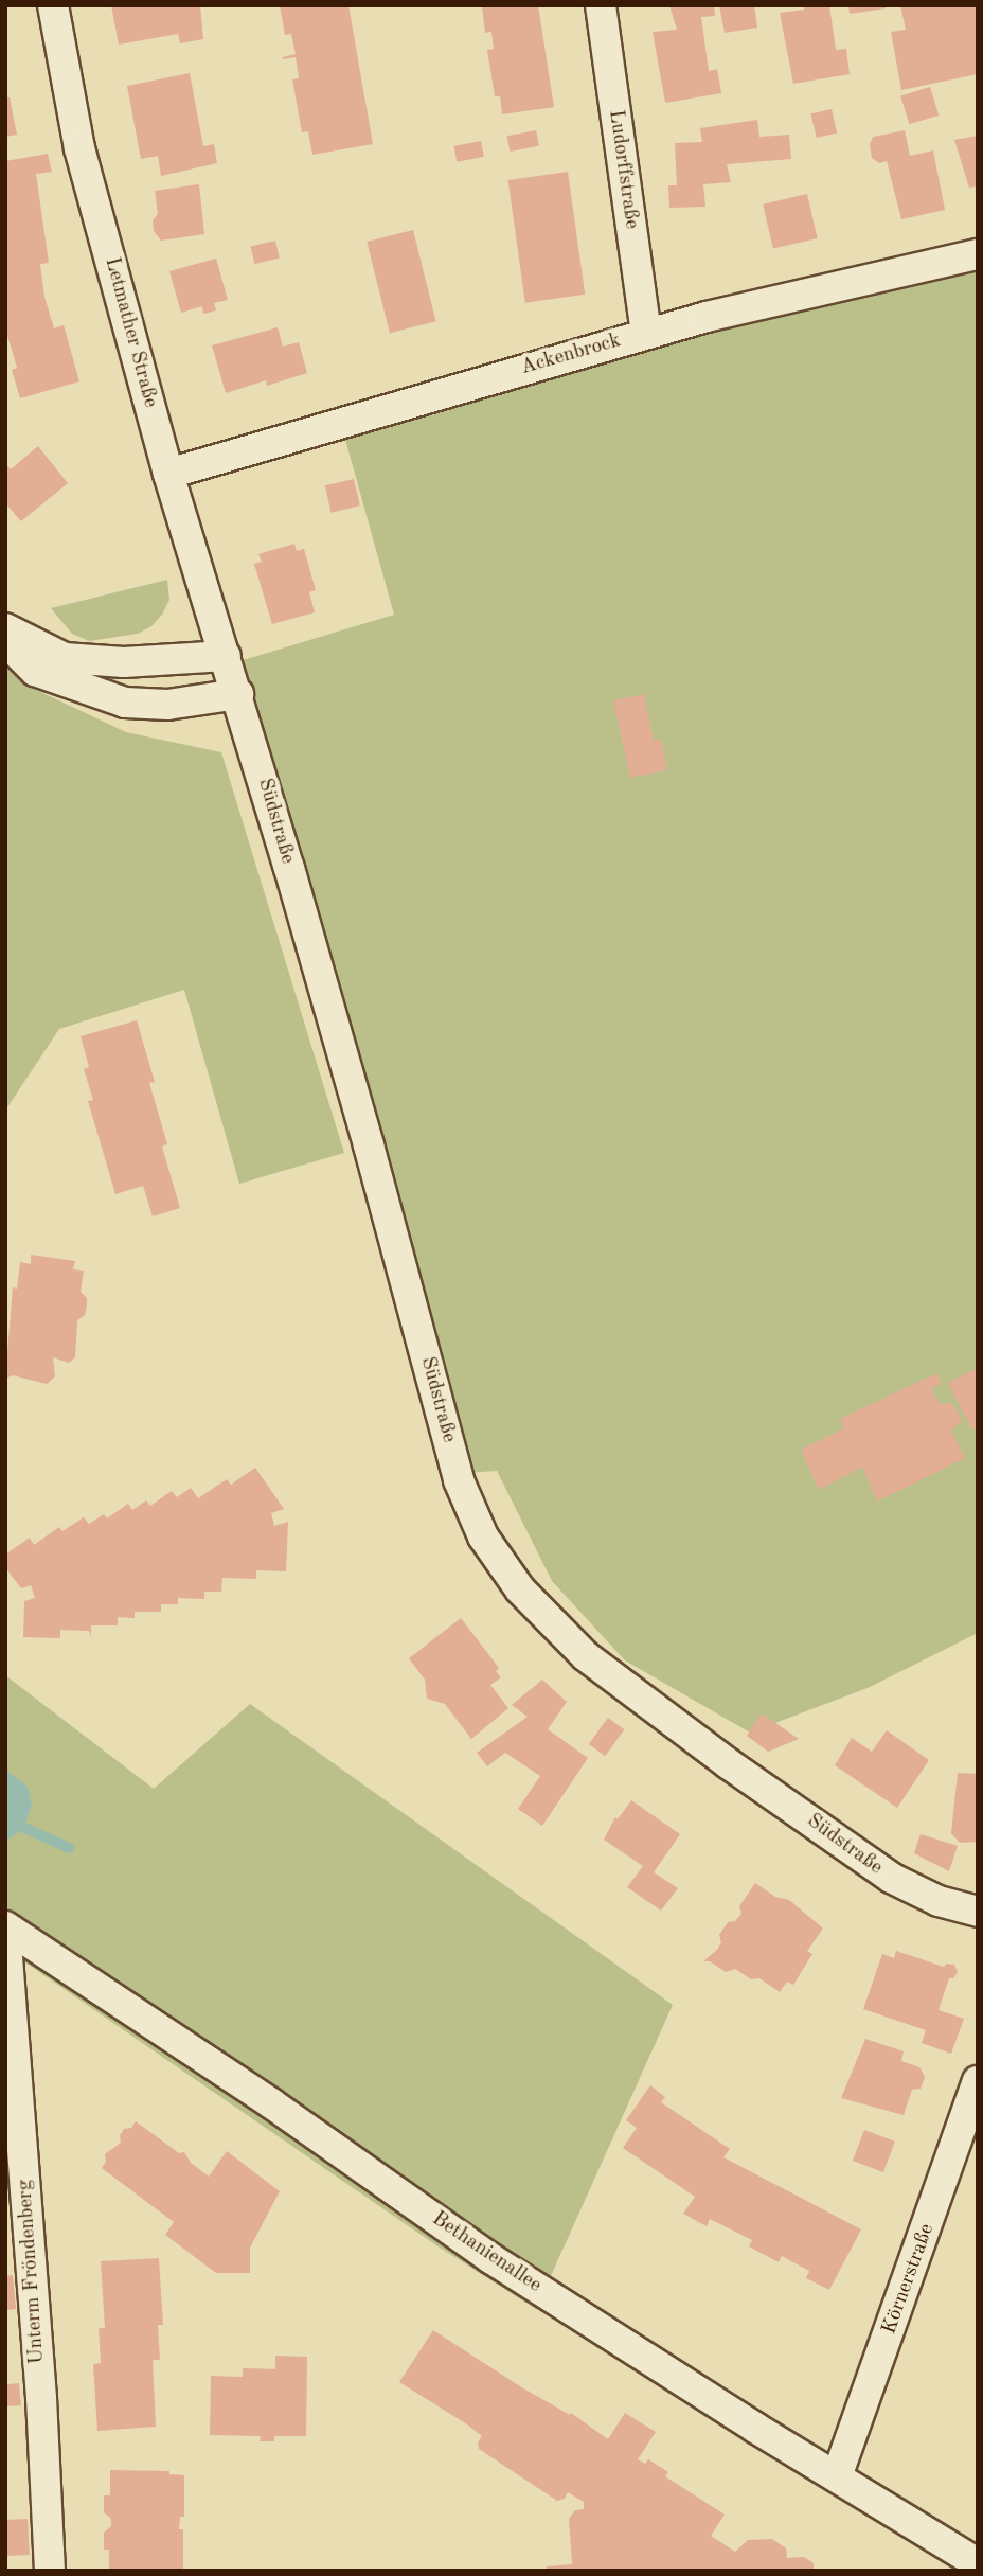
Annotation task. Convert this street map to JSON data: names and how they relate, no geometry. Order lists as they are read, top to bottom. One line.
{"streets":{"street":["Ludorffstraße","Letmather Straße","Ackenbrock","Südstraße","Bethanienallee","Unterm Fröndenberg","Körnerstraße"]},"crossings":[["Ludorffstraße","Ackenbrock"],["Letmather Straße","Ackenbrock"],["Letmather Straße","Südstraße"],["Bethanienallee","Unterm Fröndenberg"],["Bethanienallee","Körnerstraße"]]}
